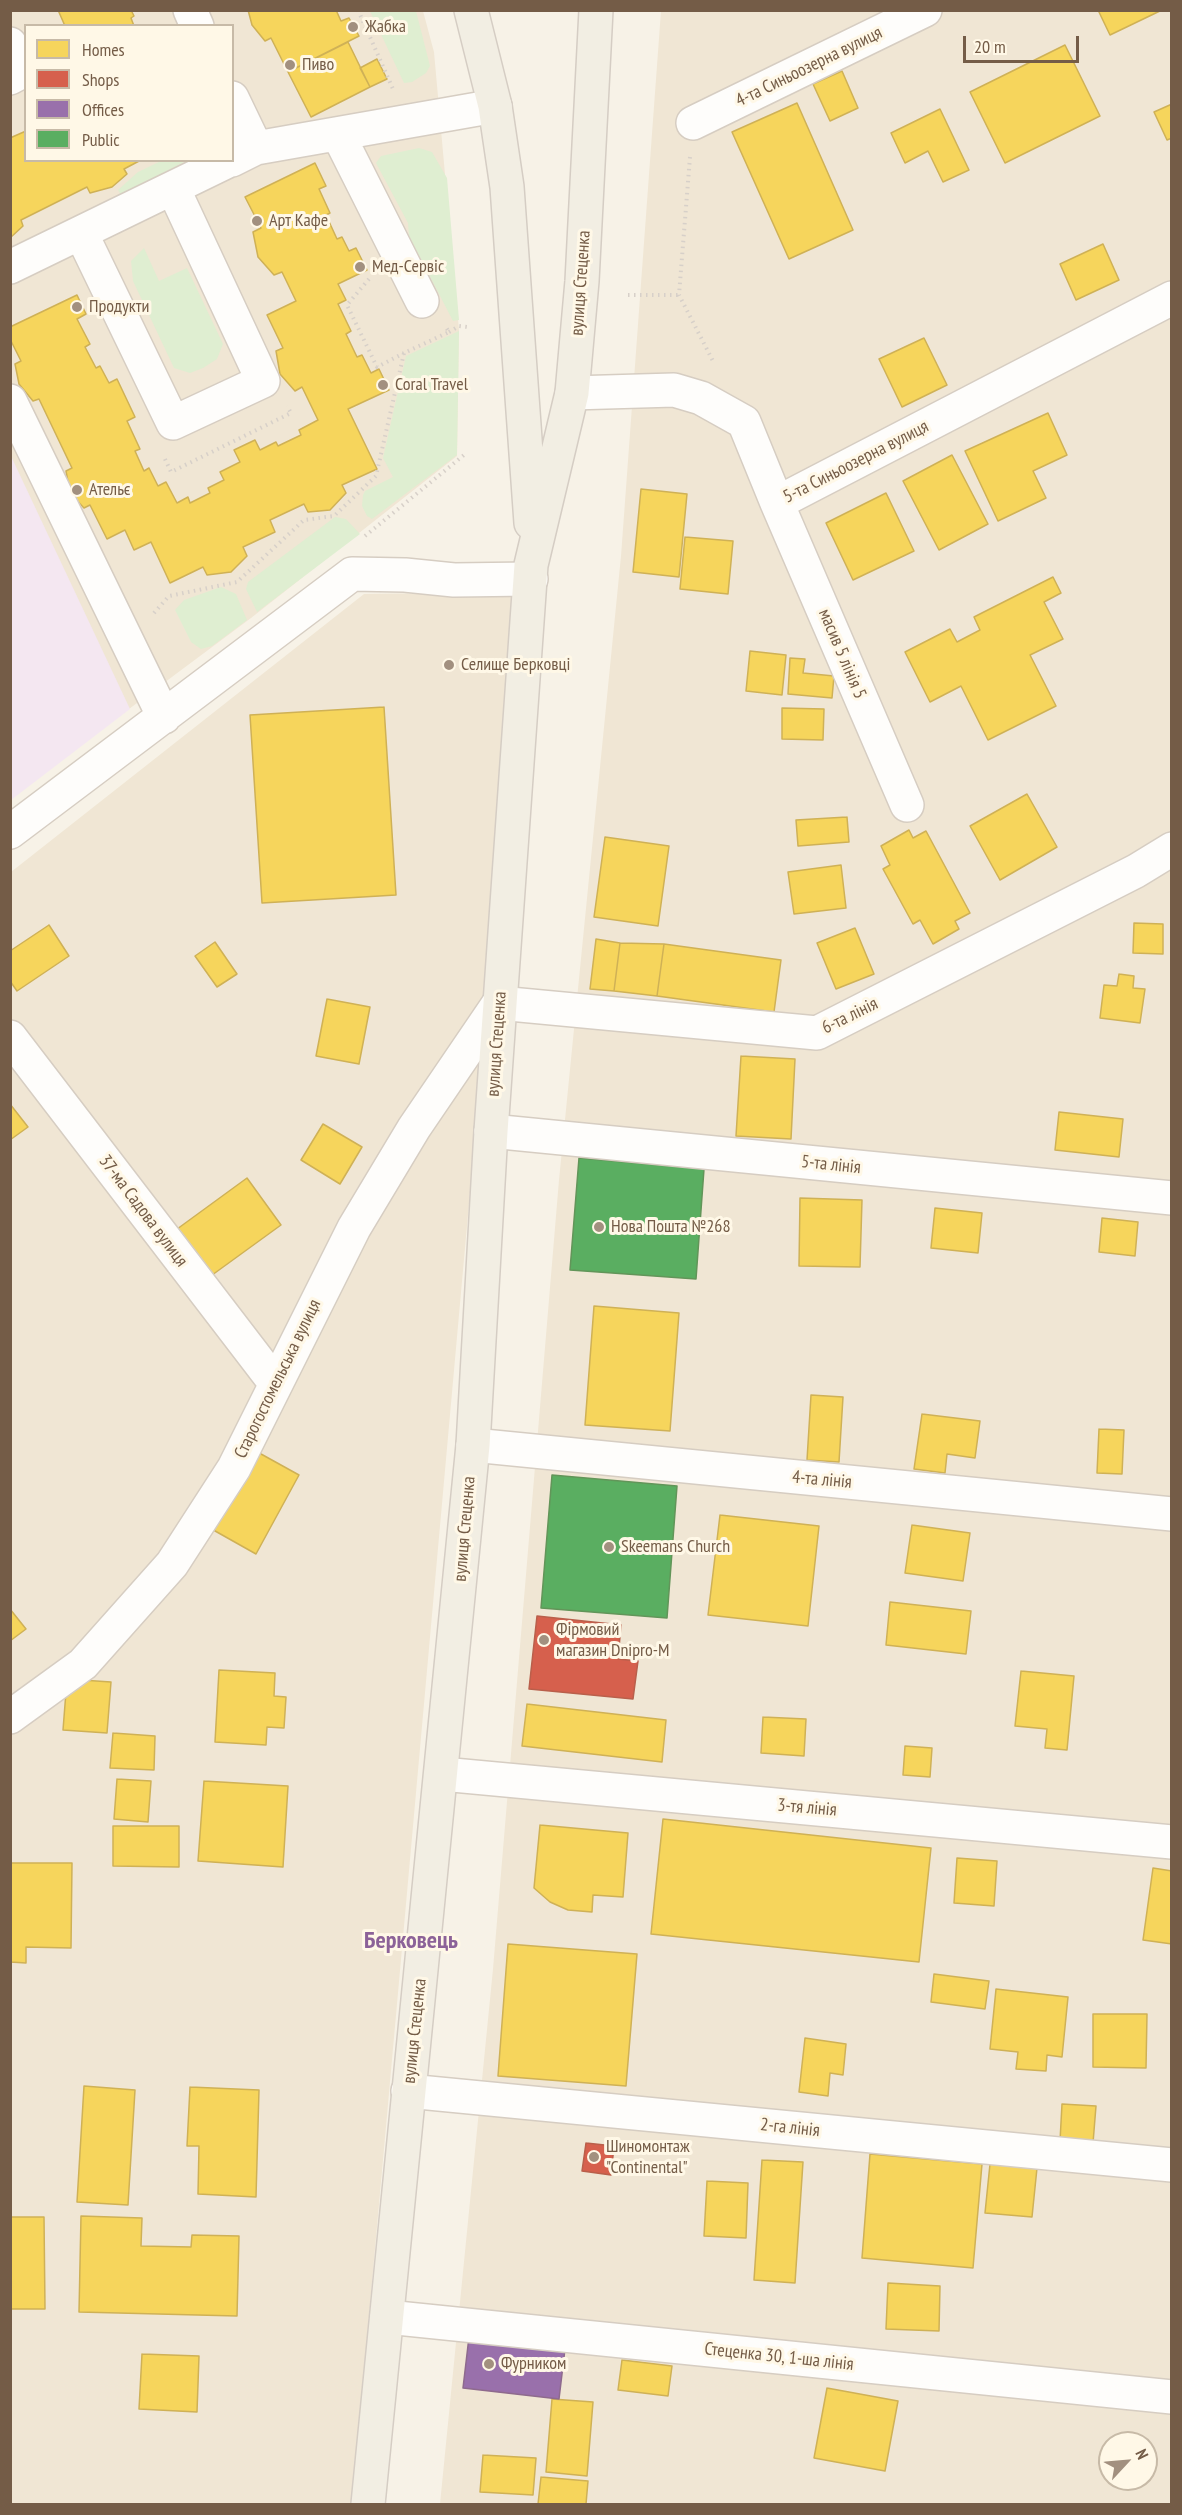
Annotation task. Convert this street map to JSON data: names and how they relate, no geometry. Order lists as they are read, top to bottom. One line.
{"streets":{"main road":["вулиця Стеценка"],"street":["4-та Синьоозерна вулиця","5-та Синьоозерна вулиця","масив 5 лінія 5","6-та лінія","5-та лінія","37-ма Садова вулиця","Старогостомельська вулиця","4-та лінія","3-тя лінія","2-га лінія","Стеценка 30, 1-ша лінія"]},"crossings":[["вулиця Стеценка","5-та Синьоозерна вулиця"],["вулиця Стеценка","6-та лінія"],["вулиця Стеценка","5-та лінія"],["вулиця Стеценка","Старогостомельська вулиця"],["вулиця Стеценка","4-та лінія"],["вулиця Стеценка","3-тя лінія"],["вулиця Стеценка","2-га лінія"],["вулиця Стеценка","Стеценка 30, 1-ша лінія"],["5-та Синьоозерна вулиця","масив 5 лінія 5"],["6-та лінія","Старогостомельська вулиця"],["37-ма Садова вулиця","Старогостомельська вулиця"]],"districts":["Берковець"],"places":["Жабка","Пиво","Арт Кафе","Мед-Сервіс","Продукти","Coral Travel","Ательє","Селище Берковці","Нова Пошта №268","Skeemans Church","Фірмовий магазин Dnipro-M","Шиномонтаж \"Continental\"","Фурником"],"legend":["Homes","Shops","Offices","Public"],"scale_bar":"20 m","north":"top right"}
